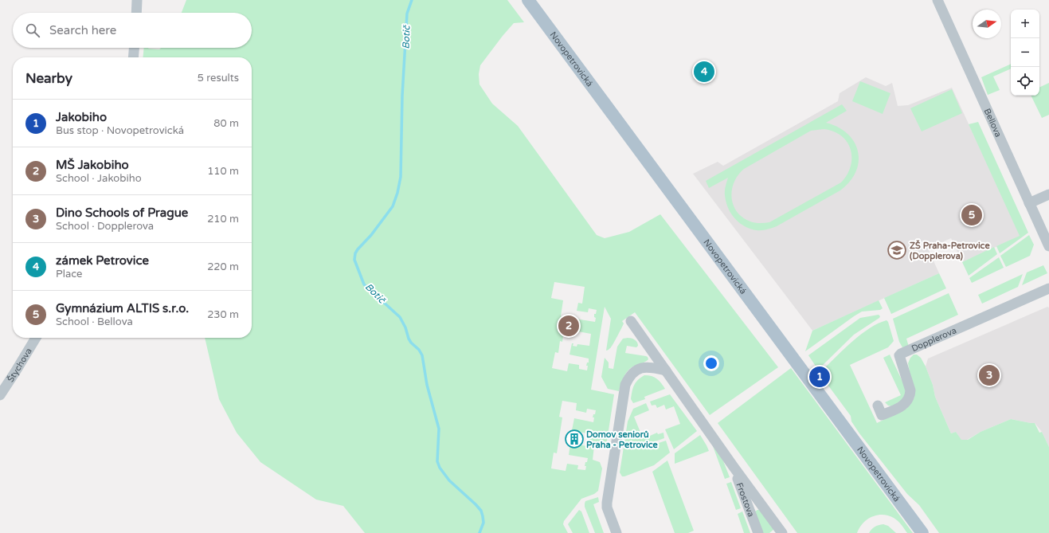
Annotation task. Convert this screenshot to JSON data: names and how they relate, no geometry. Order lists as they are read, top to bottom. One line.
{"streets":{"main road":["Novopetrovická"],"street":["Bellova","Dopplerova","Štychova","Frostova"]},"water":["Botič"],"places":{"school or university":["ZŠ Praha-Petrovice (Dopplerova)"],"building":["Domov seniorů Praha - Petrovice"]},"north":"right","page":{"map_buttons":["+","−"],"search":"Search here","heading":["Nearby","5 results"],"pins":["4","5","2","3","1"],"list":[{"mark":"1","name":"Jakobiho","note":"Bus stop · Novopetrovická","value":"80 m"},{"mark":"2","name":"MŠ Jakobiho","note":"School · Jakobiho","value":"110 m"},{"mark":"3","name":"Dino Schools of Prague","note":"School · Dopplerova","value":"210 m"},{"mark":"4","name":"zámek Petrovice","note":"Place","value":"220 m"},{"mark":"5","name":"Gymnázium ALTIS s.r.o.","note":"School · Bellova","value":"230 m"}]}}
